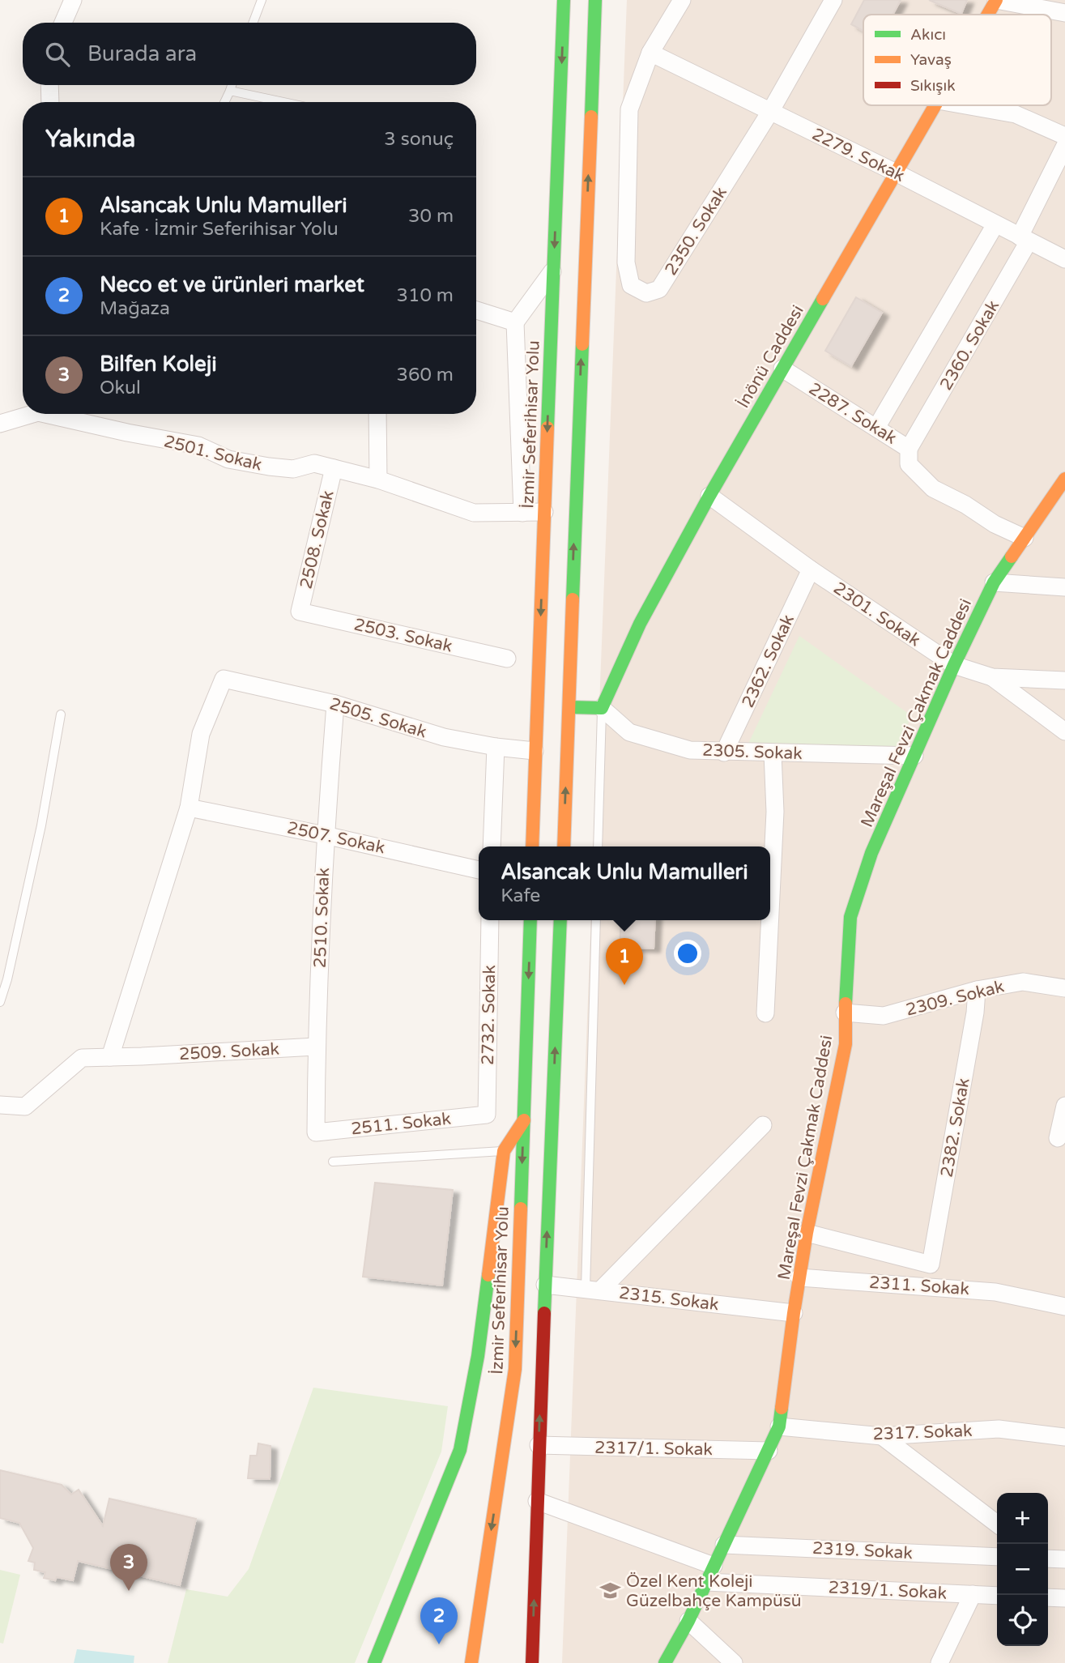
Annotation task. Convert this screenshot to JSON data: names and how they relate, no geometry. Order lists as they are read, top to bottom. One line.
{"streets":{"main road":["İnönü Caddesi","İzmir Seferihisar Yolu","Mareşal Fevzi Çakmak Caddesi"],"street":["2279. Sokak","2350. Sokak","2360. Sokak","2287. Sokak","2501. Sokak","2508. Sokak","2301. Sokak","2503. Sokak","2362. Sokak","2505. Sokak","2305. Sokak","2507. Sokak","2510. Sokak","2309. Sokak","2732. Sokak","2509. Sokak","2511. Sokak","2382. Sokak","2311. Sokak","2315. Sokak","2317. Sokak","2317/1. Sokak","2319. Sokak","2319/1. Sokak"]},"crossings":[["2279. Sokak","2350. Sokak"],["2279. Sokak","2360. Sokak"],["2279. Sokak","İnönü Caddesi"],["2360. Sokak","2287. Sokak"],["İnönü Caddesi","2287. Sokak"],["İnönü Caddesi","2301. Sokak"],["İnönü Caddesi","2305. Sokak"],["2287. Sokak","Mareşal Fevzi Çakmak Caddesi"],["İzmir Seferihisar Yolu","2501. Sokak"],["İzmir Seferihisar Yolu","2505. Sokak"],["2501. Sokak","2508. Sokak"],["2508. Sokak","2503. Sokak"],["2301. Sokak","2362. Sokak"],["2301. Sokak","Mareşal Fevzi Çakmak Caddesi"],["2362. Sokak","2305. Sokak"],["Mareşal Fevzi Çakmak Caddesi","2305. Sokak"],["Mareşal Fevzi Çakmak Caddesi","2309. Sokak"],["Mareşal Fevzi Çakmak Caddesi","2311. Sokak"],["Mareşal Fevzi Çakmak Caddesi","2315. Sokak"],["Mareşal Fevzi Çakmak Caddesi","2317. Sokak"],["Mareşal Fevzi Çakmak Caddesi","2317/1. Sokak"],["Mareşal Fevzi Çakmak Caddesi","2319. Sokak"],["Mareşal Fevzi Çakmak Caddesi","2319/1. Sokak"],["2505. Sokak","2507. Sokak"],["2505. Sokak","2510. Sokak"],["2507. Sokak","2510. Sokak"],["2510. Sokak","2509. Sokak"],["2510. Sokak","2511. Sokak"],["2309. Sokak","2382. Sokak"],["2732. Sokak","2511. Sokak"],["2382. Sokak","2311. Sokak"]],"places":{"school or university":["Özel Kent Koleji Güzelbahçe Kampüsü"]},"legend":["Akıcı","Yavaş","Sıkışık"],"page":{"search":"Burada ara","heading":["Yakında","3 sonuç"],"list":[{"mark":"1","name":"Alsancak Unlu Mamulleri","note":"Kafe · İzmir Seferihisar Yolu","value":"30 m"},{"mark":"2","name":"Neco et ve ürünleri market","note":"Mağaza","value":"310 m"},{"mark":"3","name":"Bilfen Koleji","note":"Okul","value":"360 m"}],"popup":["Alsancak Unlu Mamulleri","Kafe"],"pins":["1","3","2"],"map_buttons":["+","−"]}}
